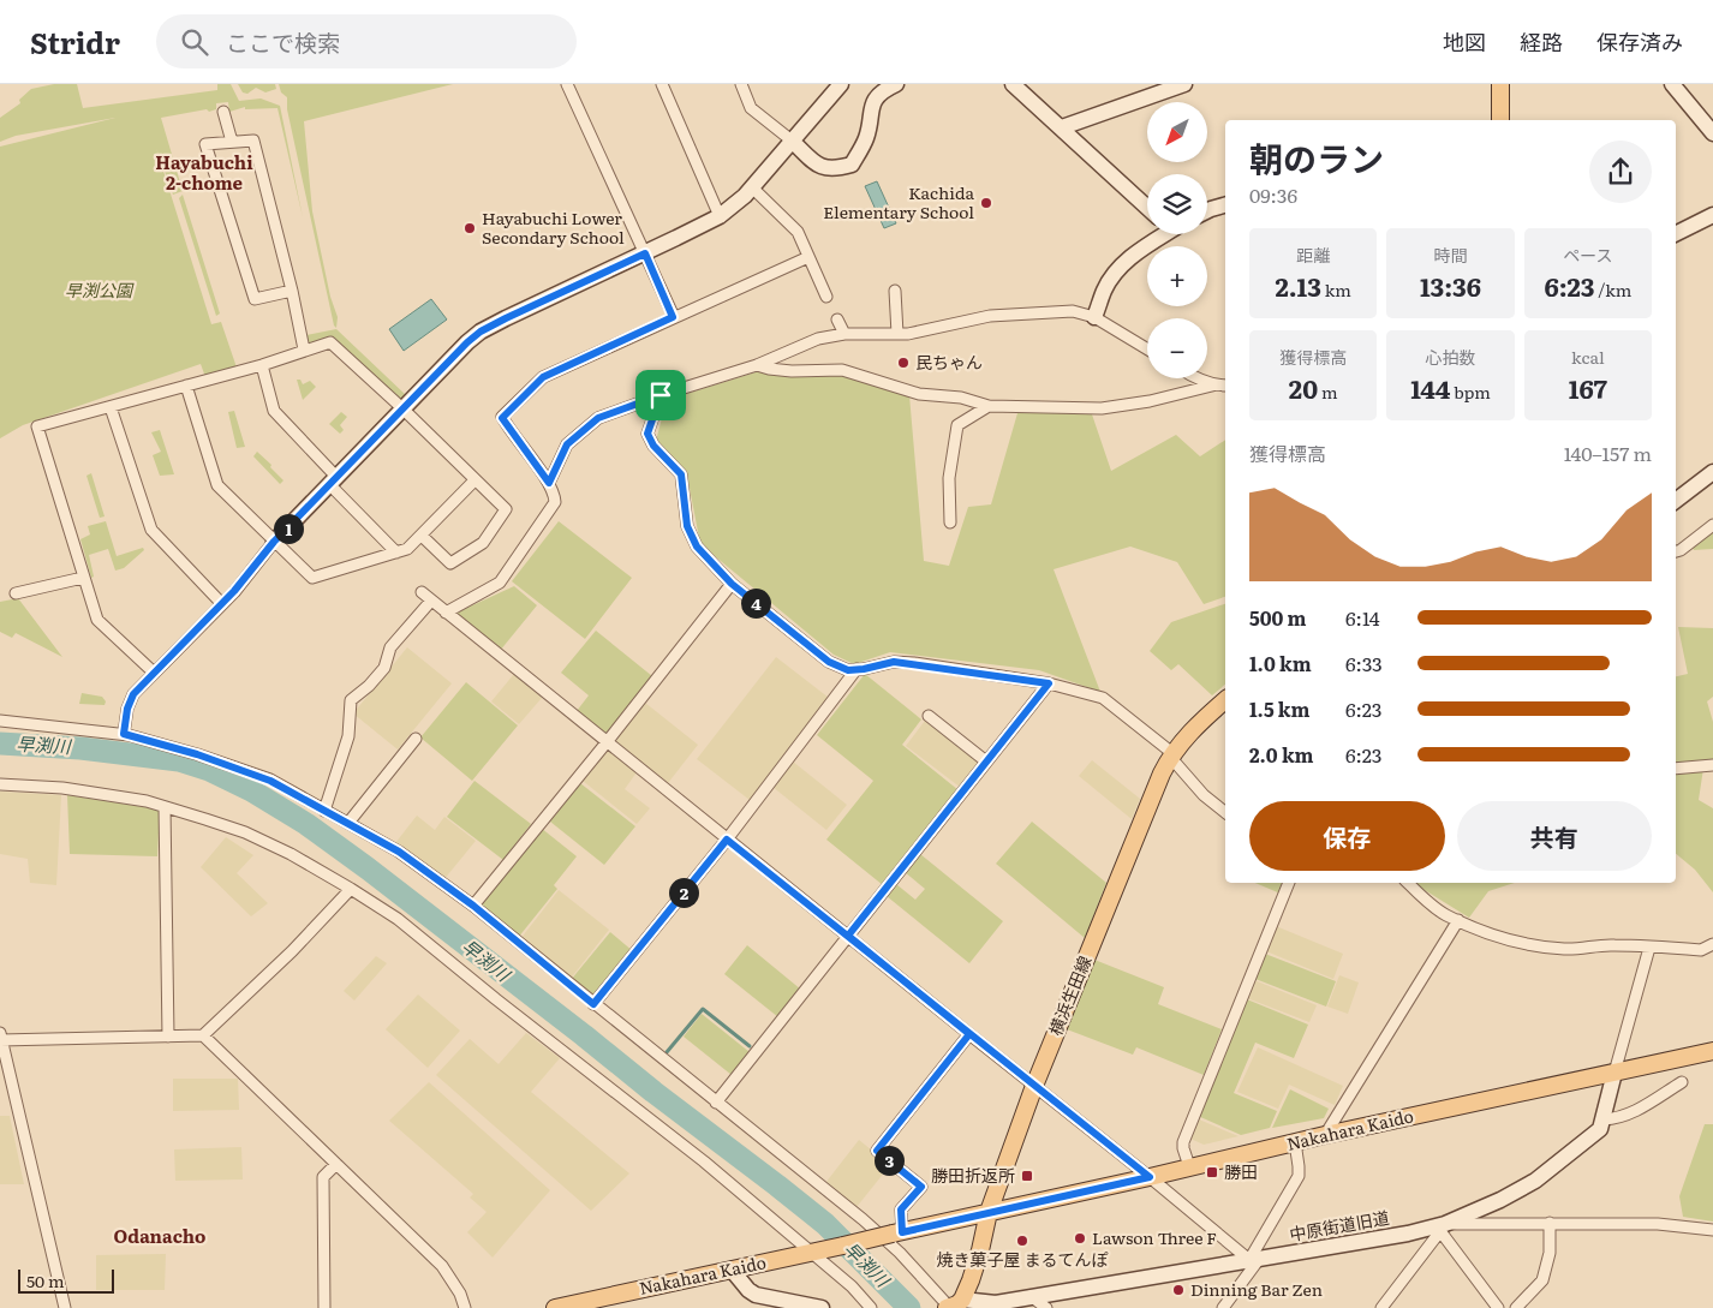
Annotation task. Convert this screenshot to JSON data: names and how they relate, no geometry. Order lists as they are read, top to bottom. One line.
{"streets":{"main road":["横浜生田線","Nakahara Kaido"],"street":["中原街道旧道"]},"crossings":[["横浜生田線","Nakahara Kaido"],["横浜生田線","中原街道旧道"]],"districts":["Hayabuchi 2-chome","Odanacho"],"water":["早渕川"],"parks":["早渕公園"],"places":{"other":["Kachida Elementary School","Hayabuchi Lower Secondary School","民ちゃん","Lawson Three F","焼き菓子屋 まるてんぽ","Dinning Bar Zen"],"transit":["勝田","勝田折返所"]},"scale_bar":"50 m","north":"bottom left","page":{"header":"Stridr","search":"ここで検索","nav":["地図","経路","保存済み"],"map_buttons":["+","−"],"heading":["朝のラン","09:36"],"stats":[["距離","2.13 km"],["時間","13:36"],["ペース","6:23 /km"],["獲得標高","20 m"],["心拍数","144 bpm"],["kcal","167"]],"chart":["獲得標高","140–157 m"],"pins":["1","4","2","3"],"list":[{"name":"500 m","note":"6:14"},{"name":"1.0 km","note":"6:33"},{"name":"1.5 km","note":"6:23"},{"name":"2.0 km","note":"6:23"}],"buttons":["保存","共有"],"scale":"50 m"}}
